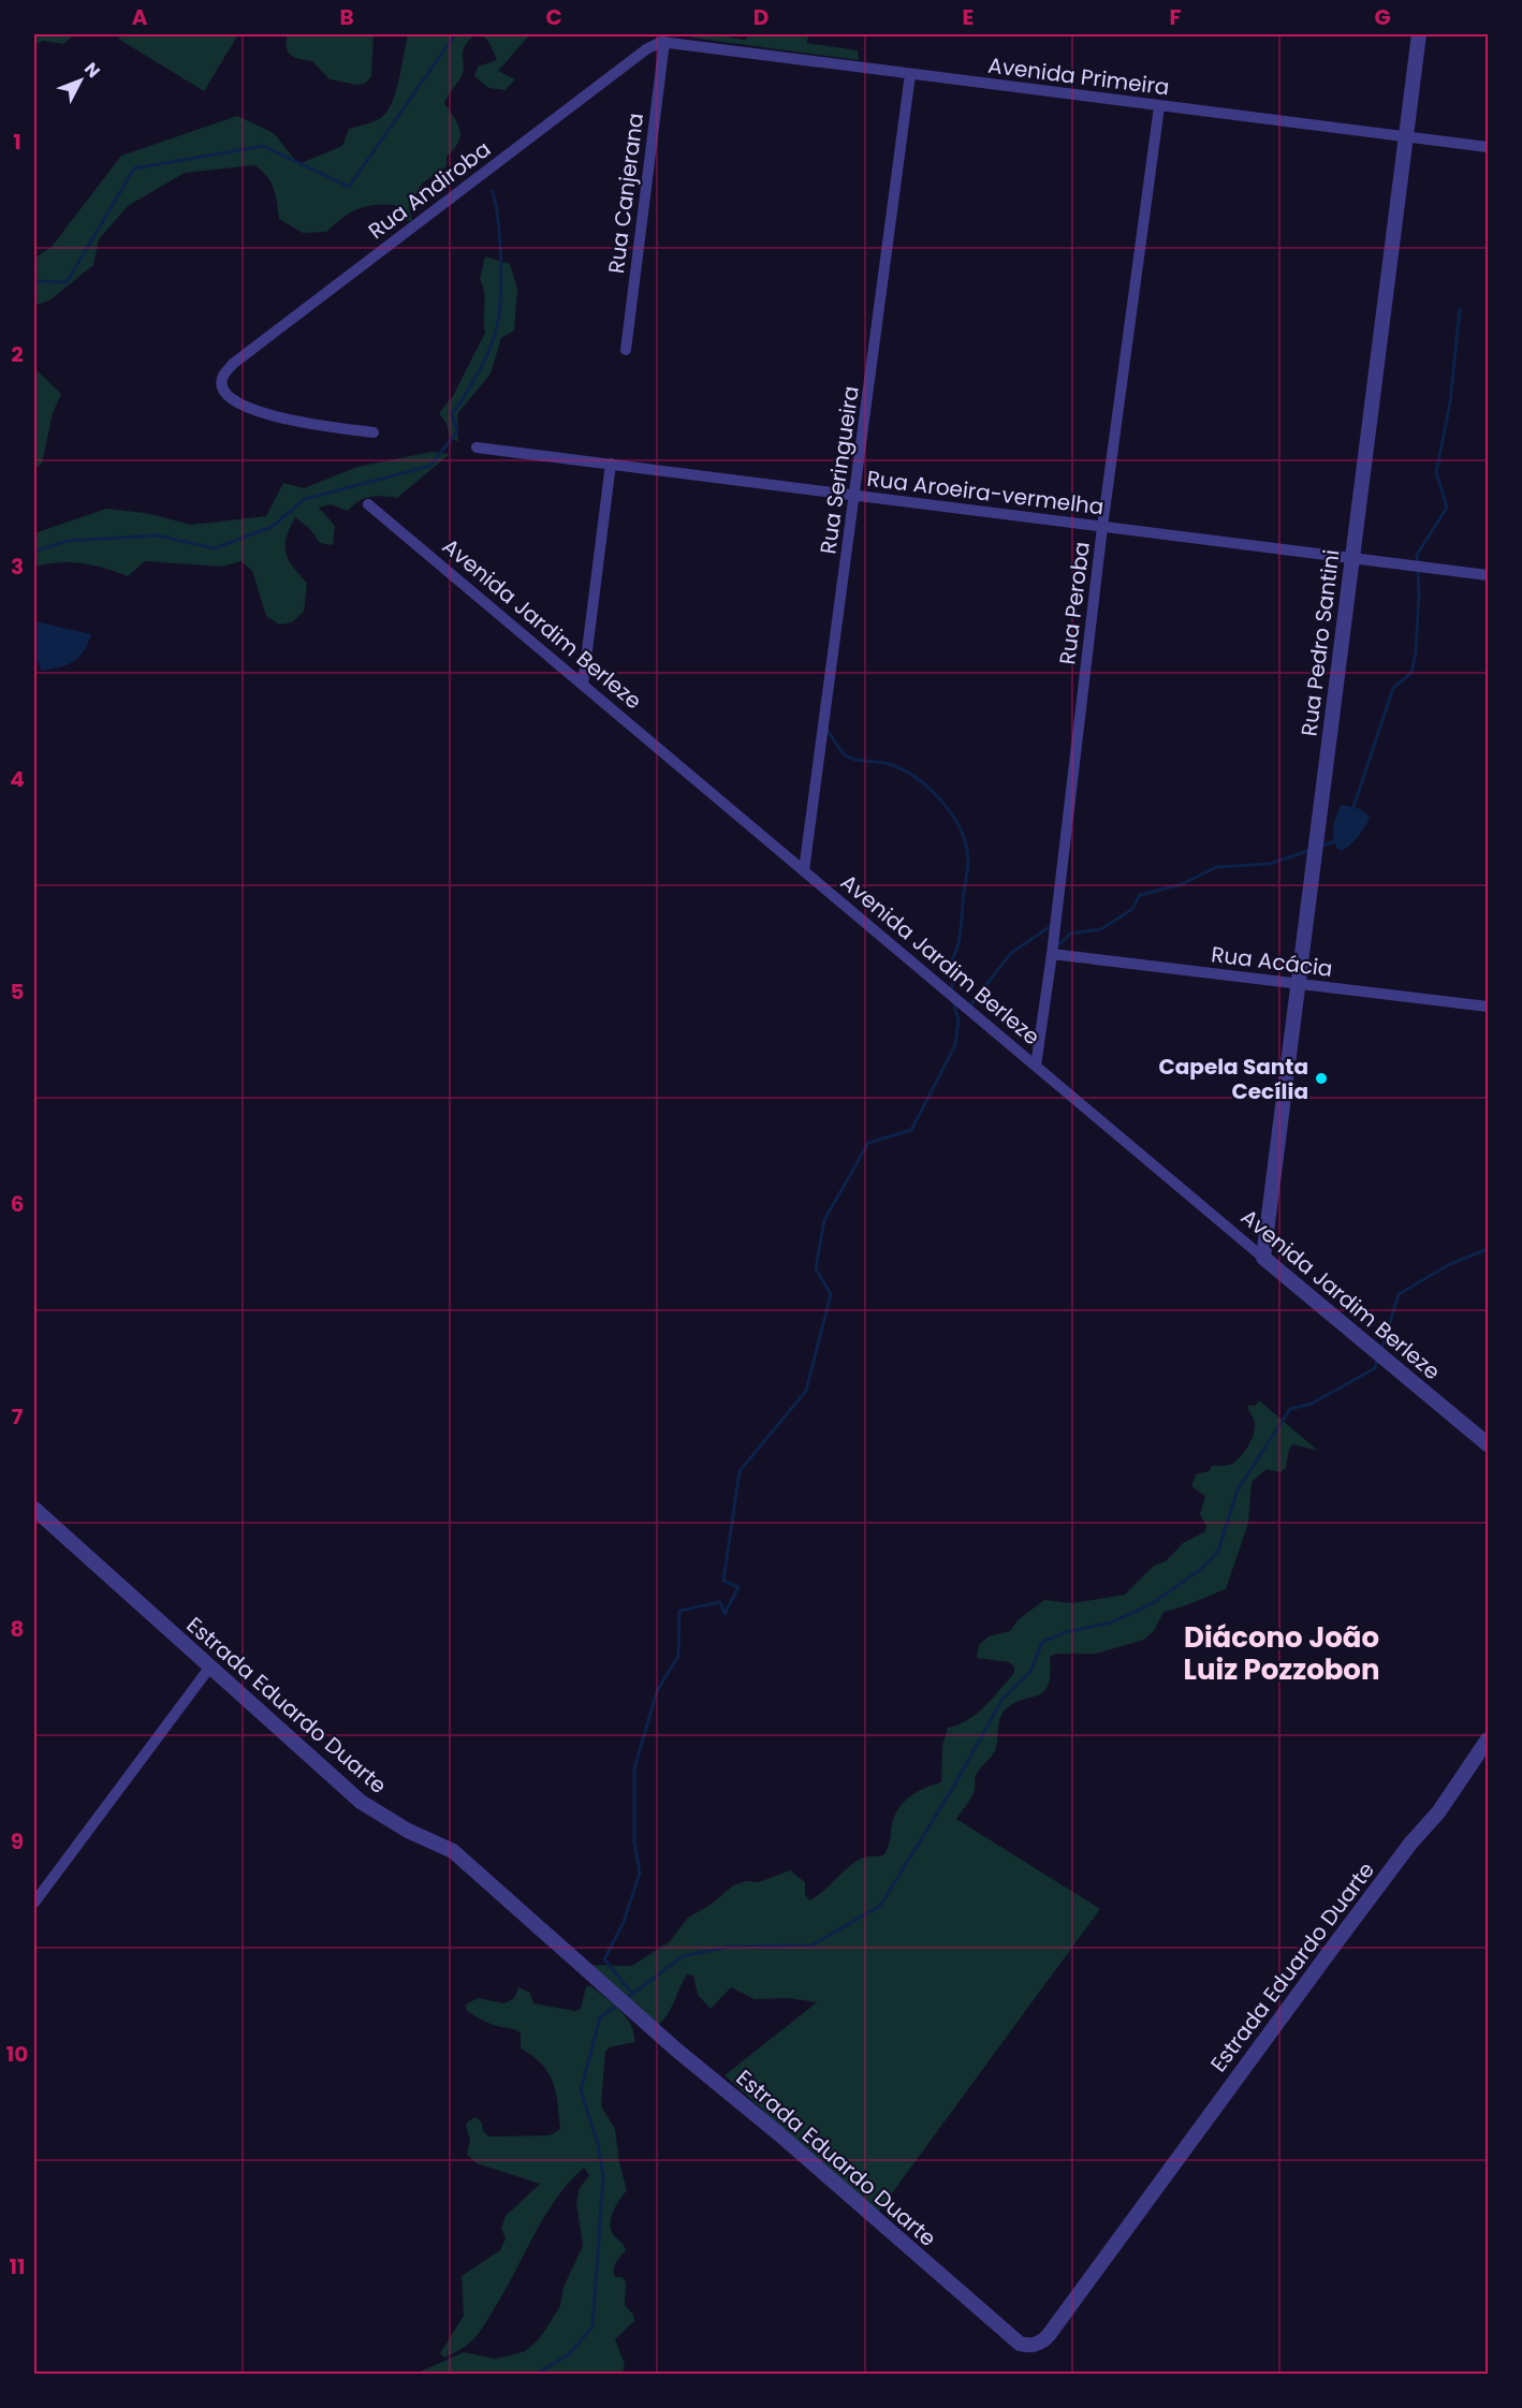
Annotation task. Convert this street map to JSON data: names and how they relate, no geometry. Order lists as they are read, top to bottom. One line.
{"streets":{"street":["Avenida Primeira","Rua Andiroba","Rua Canjerana","Rua Seringueira","Rua Aroeira-vermelha","Rua Peroba","Avenida Jardim Berleze","Rua Pedro Santini","Rua Acácia","Estrada Eduardo Duarte"]},"crossings":[["Avenida Primeira","Rua Andiroba"],["Avenida Primeira","Rua Canjerana"],["Avenida Primeira","Rua Seringueira"],["Avenida Primeira","Rua Peroba"],["Avenida Primeira","Rua Pedro Santini"],["Rua Andiroba","Rua Canjerana"],["Rua Seringueira","Rua Aroeira-vermelha"],["Rua Seringueira","Avenida Jardim Berleze"],["Rua Aroeira-vermelha","Rua Peroba"],["Rua Aroeira-vermelha","Rua Pedro Santini"],["Rua Peroba","Avenida Jardim Berleze"],["Rua Peroba","Rua Acácia"],["Avenida Jardim Berleze","Rua Pedro Santini"],["Rua Pedro Santini","Rua Acácia"]],"districts":["Diácono João Luiz Pozzobon"],"places":["Capela Santa Cecília"],"north":"top right","grid":{"columns":["A","B","C","D","E","F","G"],"rows":["1","2","3","4","5","6","7","8","9","10","11"]}}
